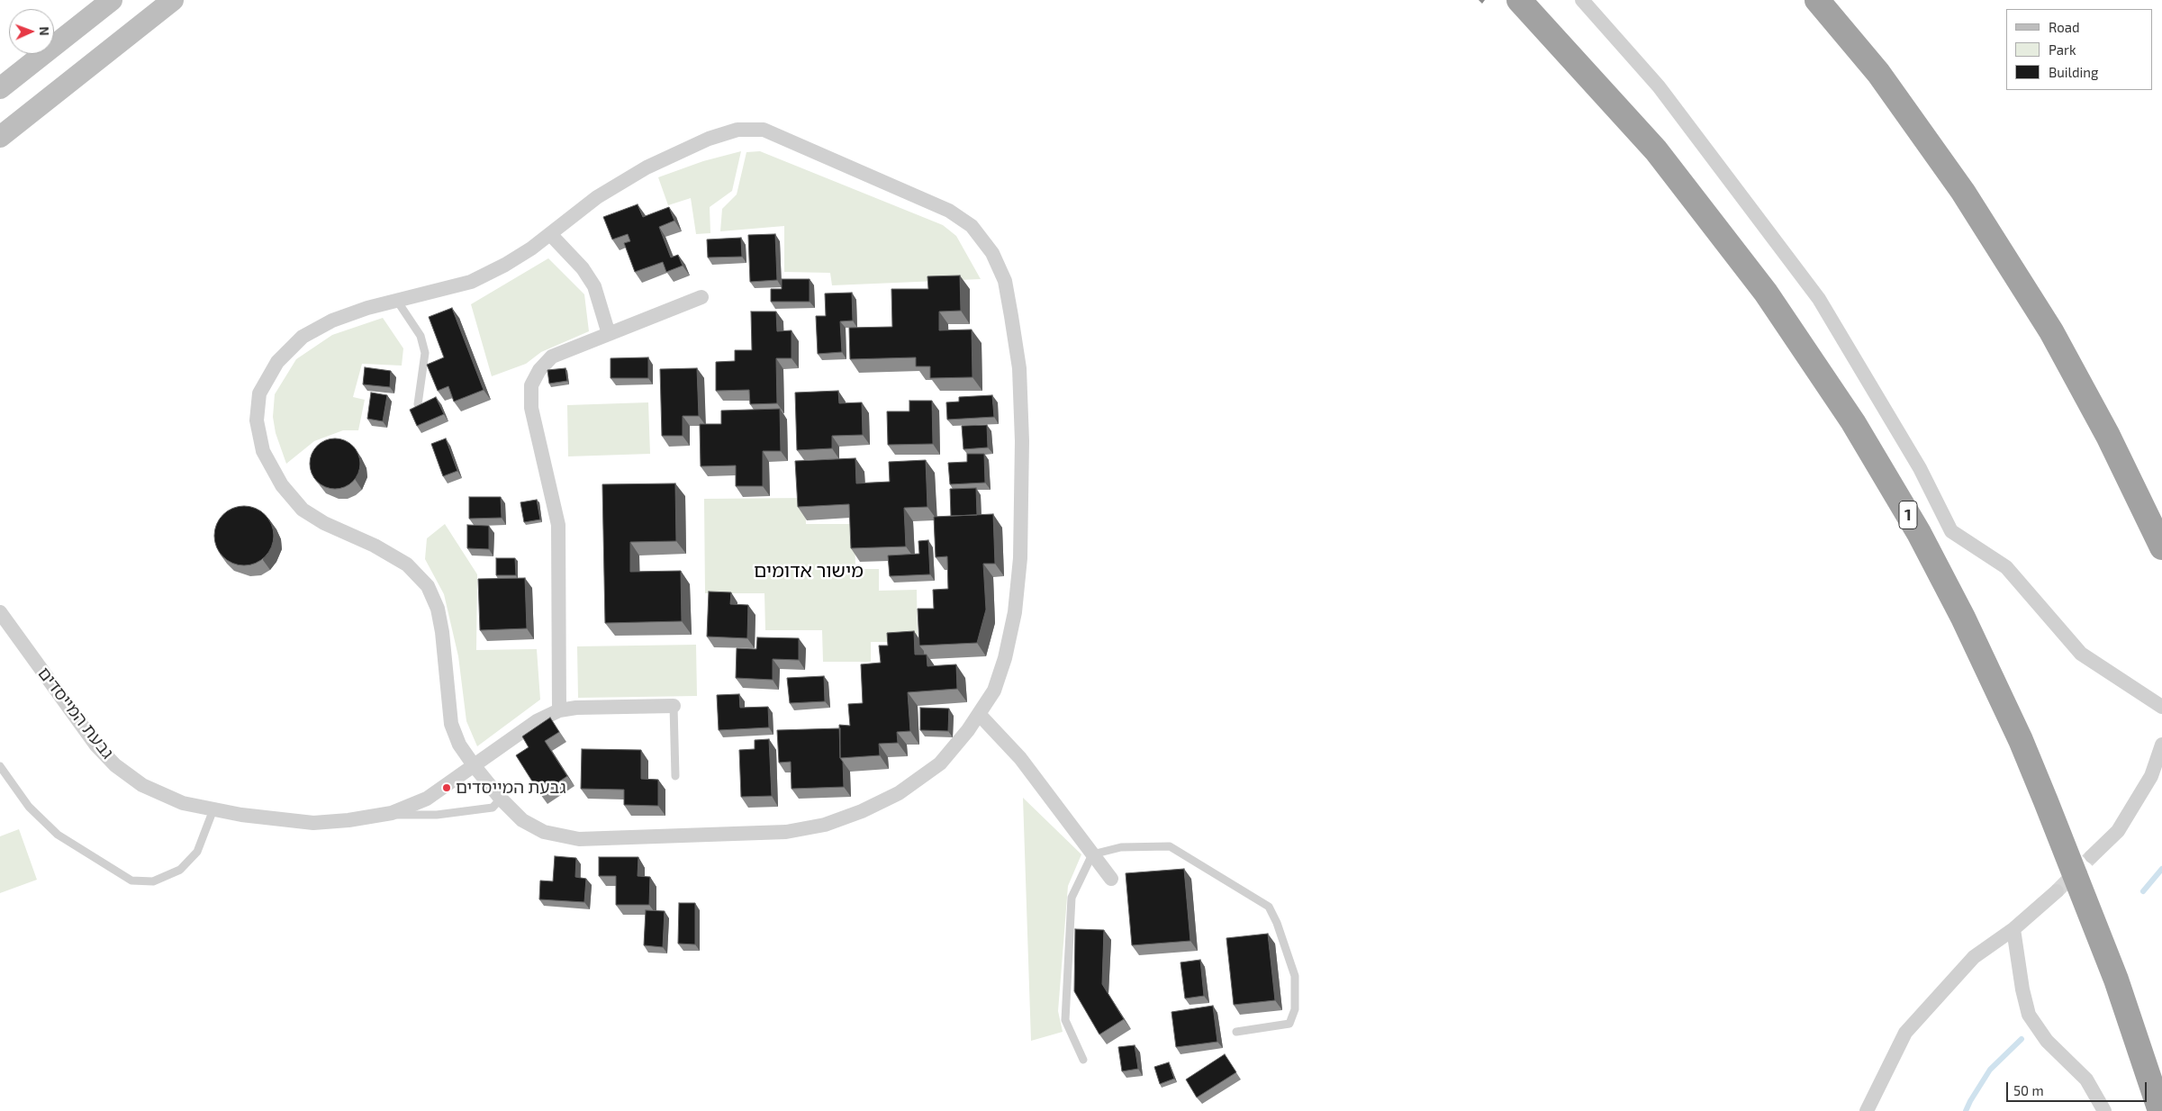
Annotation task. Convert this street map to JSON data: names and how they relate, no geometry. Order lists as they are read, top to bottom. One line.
{"streets":{"highway":["1"],"street":["גבעת המייסדים"]},"districts":["מישור אדומים"],"places":["גבעת המייסדים"],"legend":["Road","Park","Building"],"scale_bar":"50 m","north":"right"}
